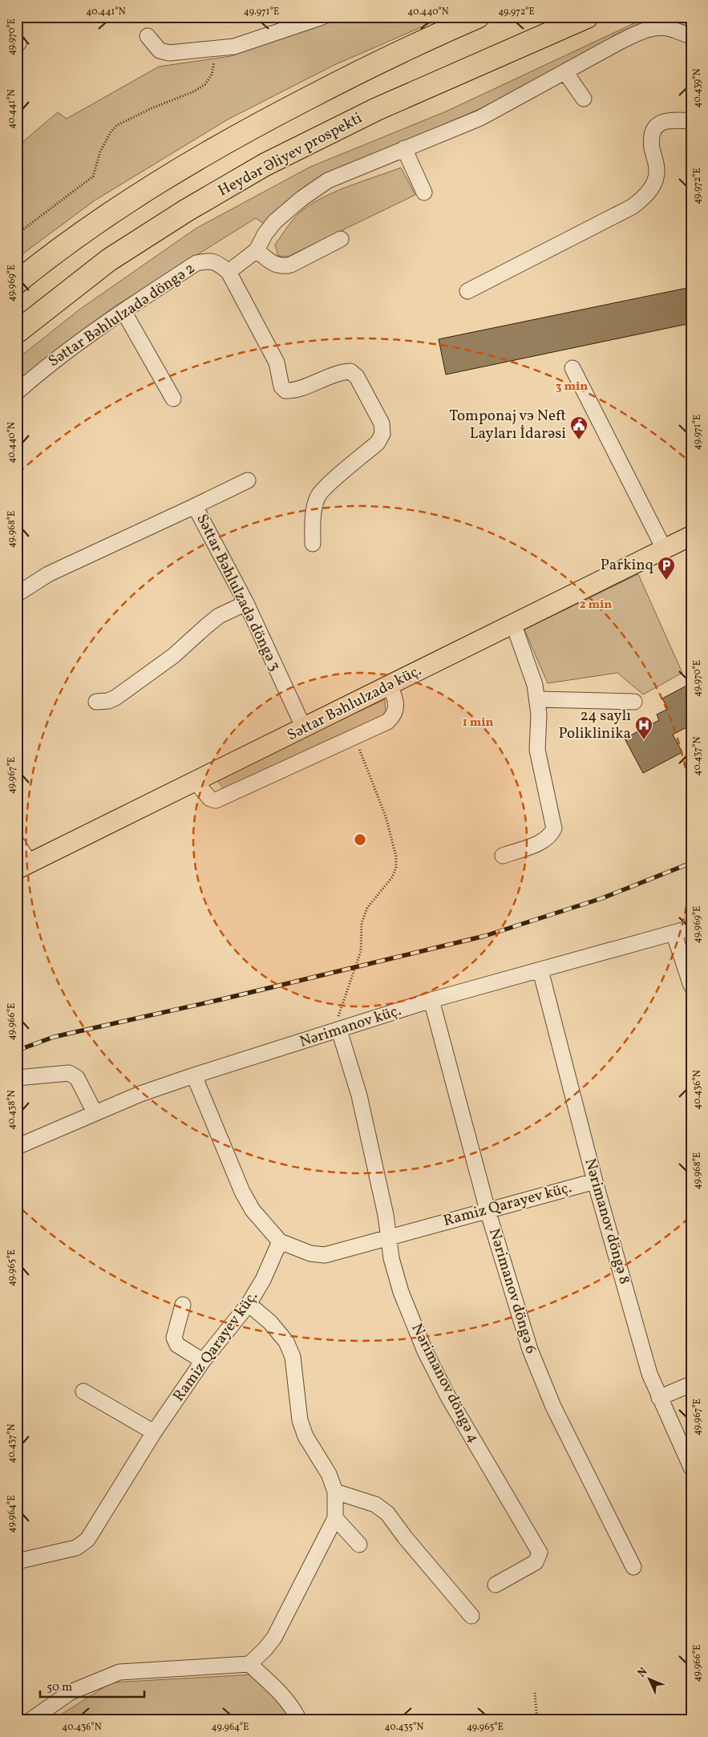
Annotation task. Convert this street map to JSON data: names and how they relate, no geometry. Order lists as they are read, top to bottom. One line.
{"streets":{"highway":["Heydər Əliyev prospekti"],"main road":["Səttar Bəhlulzadə küç."],"street":["Səttar Bəhlulzadə döngə 2","Səttar Bəhlulzadə döngə 3","Nərimanov küç.","Ramiz Qarayev küç.","Nərimanov döngə 8","Nərimanov döngə 6","Nərimanov döngə 4"]},"crossings":[["Səttar Bəhlulzadə döngə 3","Səttar Bəhlulzadə küç."],["Nərimanov küç.","Nərimanov döngə 8"],["Nərimanov küç.","Nərimanov döngə 6"],["Nərimanov küç.","Nərimanov döngə 4"],["Ramiz Qarayev küç.","Nərimanov döngə 8"],["Ramiz Qarayev küç.","Nərimanov döngə 6"],["Ramiz Qarayev küç.","Nərimanov döngə 4"]],"places":{"public building":["Tomponaj vэ Neft Layları İdarəsi"],"parking":["Parkinq"],"hospital":["24 saylı Poliklinika"]},"scale_bar":"50 m","north":"top left","coordinates":["40.441°N","49.971°E","40.440°N","49.972°E","49.970°E","40.439°N","49.969°E","49.968°E","40.437°N","49.967°E","49.966°E","40.436°N","40.438°N","49.965°E","49.964°E","40.435°N"],"rings":["3 min","2 min","1 min"]}
